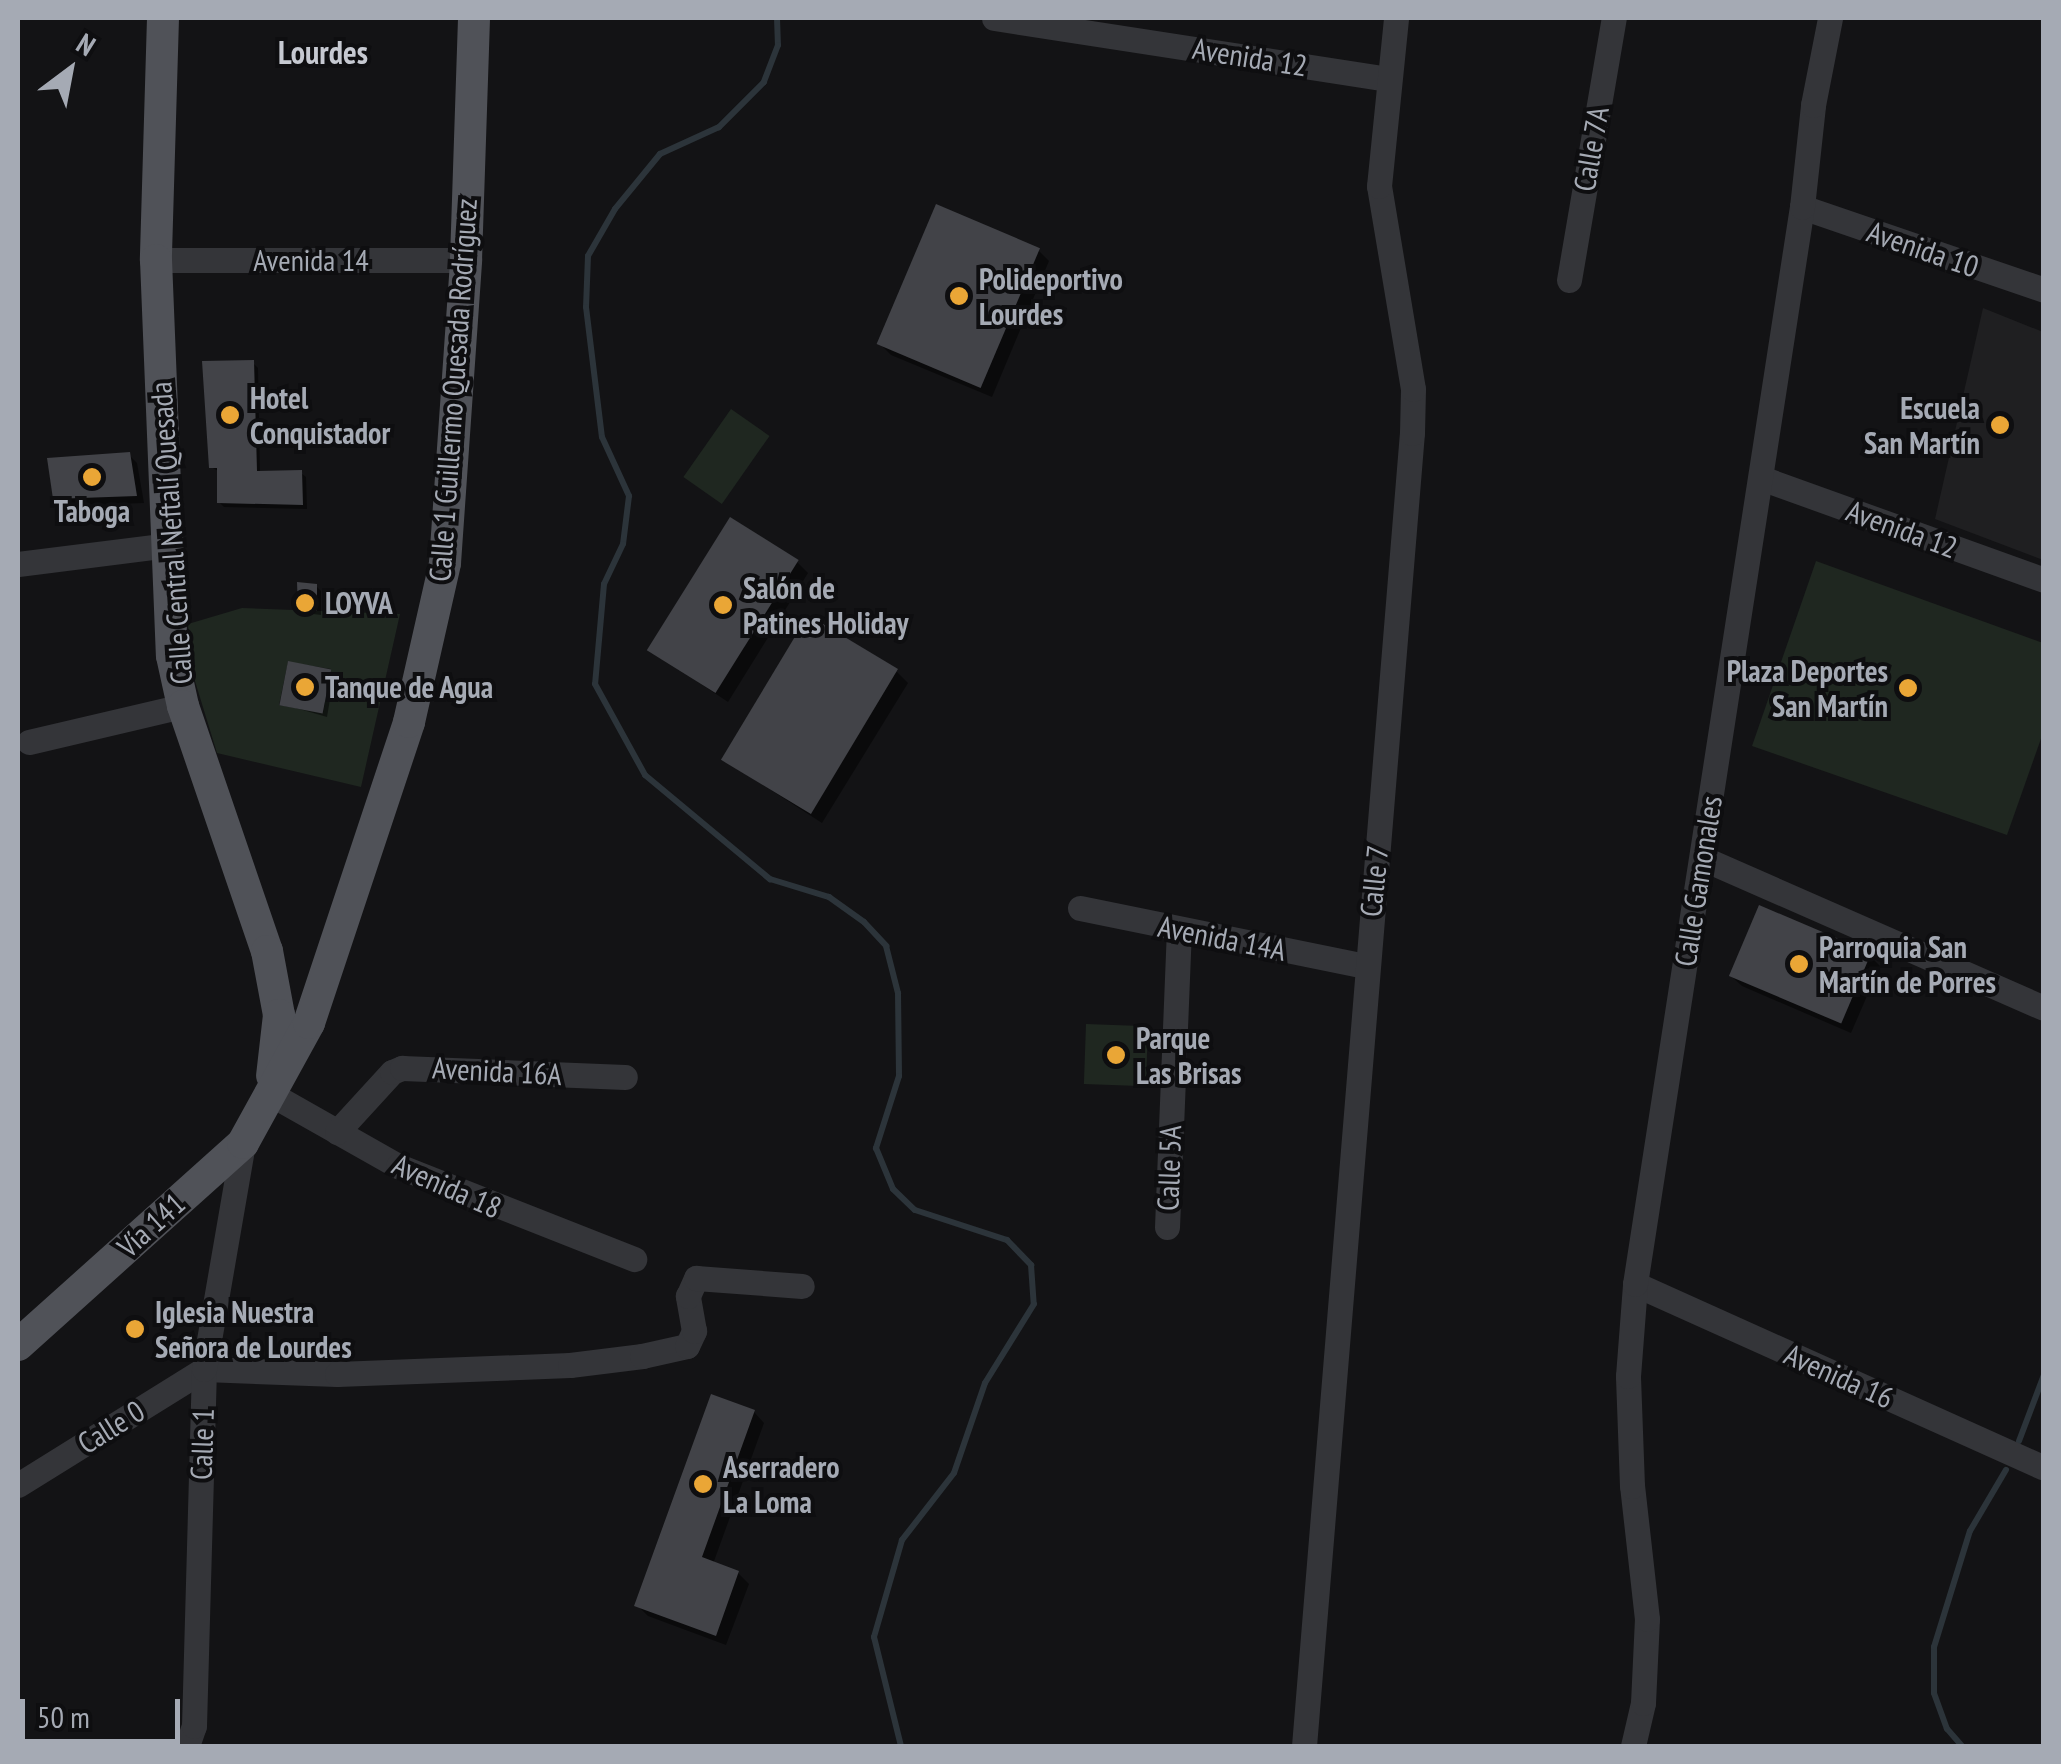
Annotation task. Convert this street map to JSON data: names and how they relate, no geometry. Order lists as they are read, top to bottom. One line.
{"streets":{"main road":["Calle 1 Guillermo Quesada Rodríguez","Calle Central Neftalí Quesada","Vía 141"],"street":["Avenida 12","Calle 7A","Avenida 10","Avenida 14","Calle 7","Calle Gamonales","Avenida 14A","Avenida 16A","Calle 5A","Avenida 18","Avenida 16","Calle 0","Calle 1"]},"crossings":[["Avenida 12","Calle 7"],["Avenida 12","Calle Gamonales"],["Avenida 10","Calle Gamonales"],["Avenida 14","Calle 1 Guillermo Quesada Rodríguez"],["Avenida 14","Calle Central Neftalí Quesada"],["Calle 1 Guillermo Quesada Rodríguez","Calle Central Neftalí Quesada"],["Calle 1 Guillermo Quesada Rodríguez","Avenida 18"],["Calle 1 Guillermo Quesada Rodríguez","Vía 141"],["Calle Central Neftalí Quesada","Avenida 18"],["Calle Central Neftalí Quesada","Vía 141"],["Calle 7","Avenida 14A"],["Calle Gamonales","Avenida 16"],["Avenida 14A","Calle 5A"],["Avenida 16A","Avenida 18"],["Avenida 18","Vía 141"],["Vía 141","Calle 1"],["Calle 0","Calle 1"]],"districts":["Lourdes"],"places":["Polideportivo Lourdes","Hotel Conquistador","Escuela San Martín","Taboga","LOYVA","Salón de Patines Holiday","Tanque de Agua","Plaza Deportes San Martín","Parroquia San Martín de Porres","Parque Las Brisas","Iglesia Nuestra Señora de Lourdes","Aserradero La Loma"],"scale_bar":"50 m","north":"top right"}
